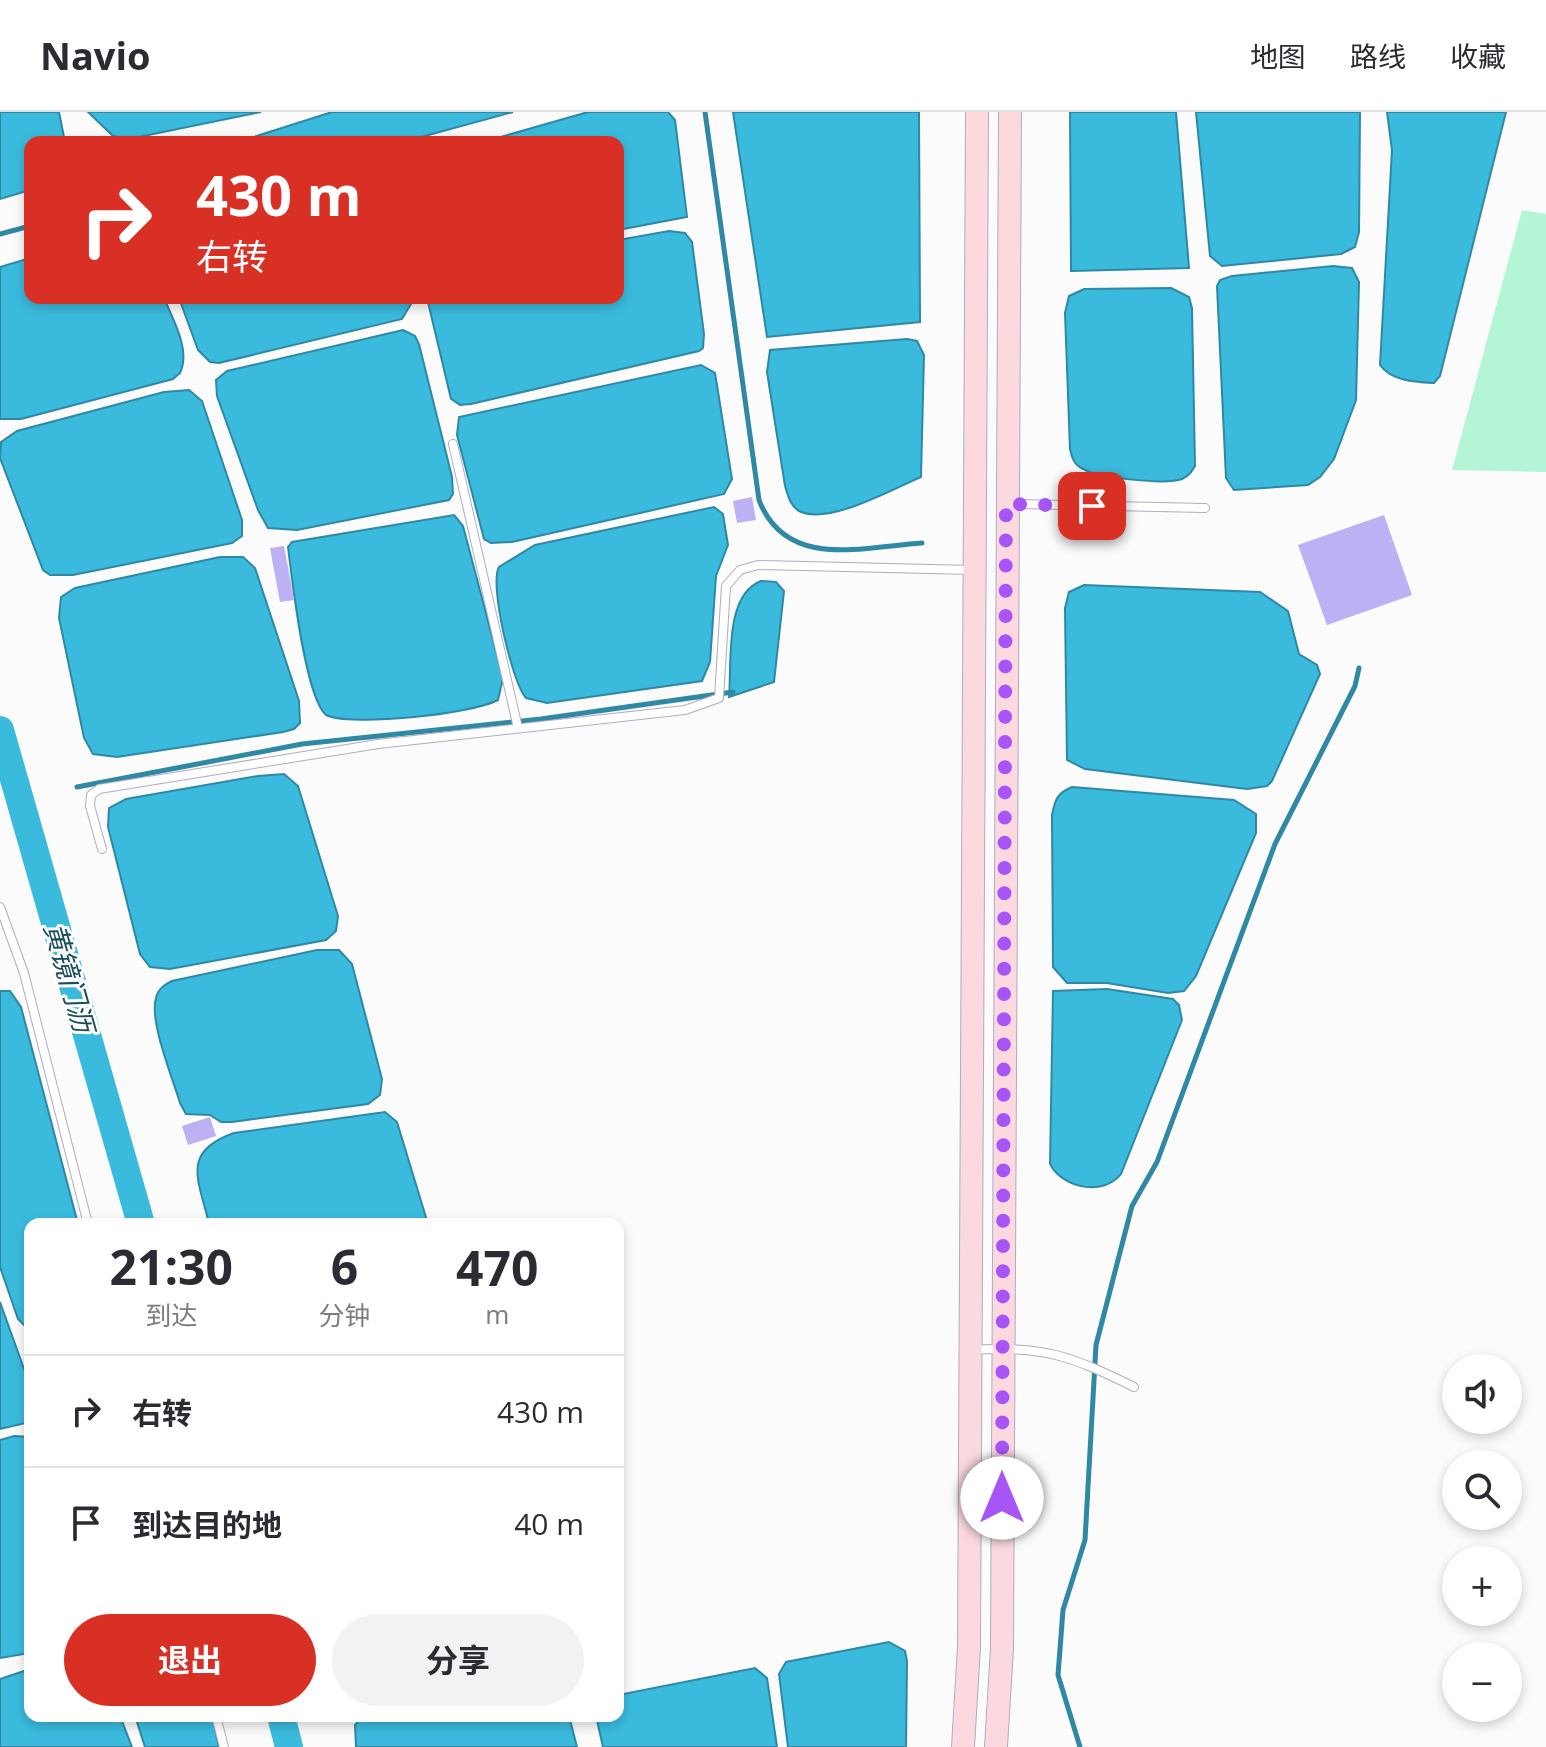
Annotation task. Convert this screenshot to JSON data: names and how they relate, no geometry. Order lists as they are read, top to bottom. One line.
{"water":["黄镜门沥"],"page":{"header":"Navio","nav":["地图","路线","收藏"],"turn":["430 m","右转"],"eta":["21:30","到达","6","分钟","470","m"],"map_buttons":["+","−"],"list":[{"name":"右转","value":"430 m"},{"name":"到达目的地","value":"40 m"}],"buttons":["退出","分享"]}}
